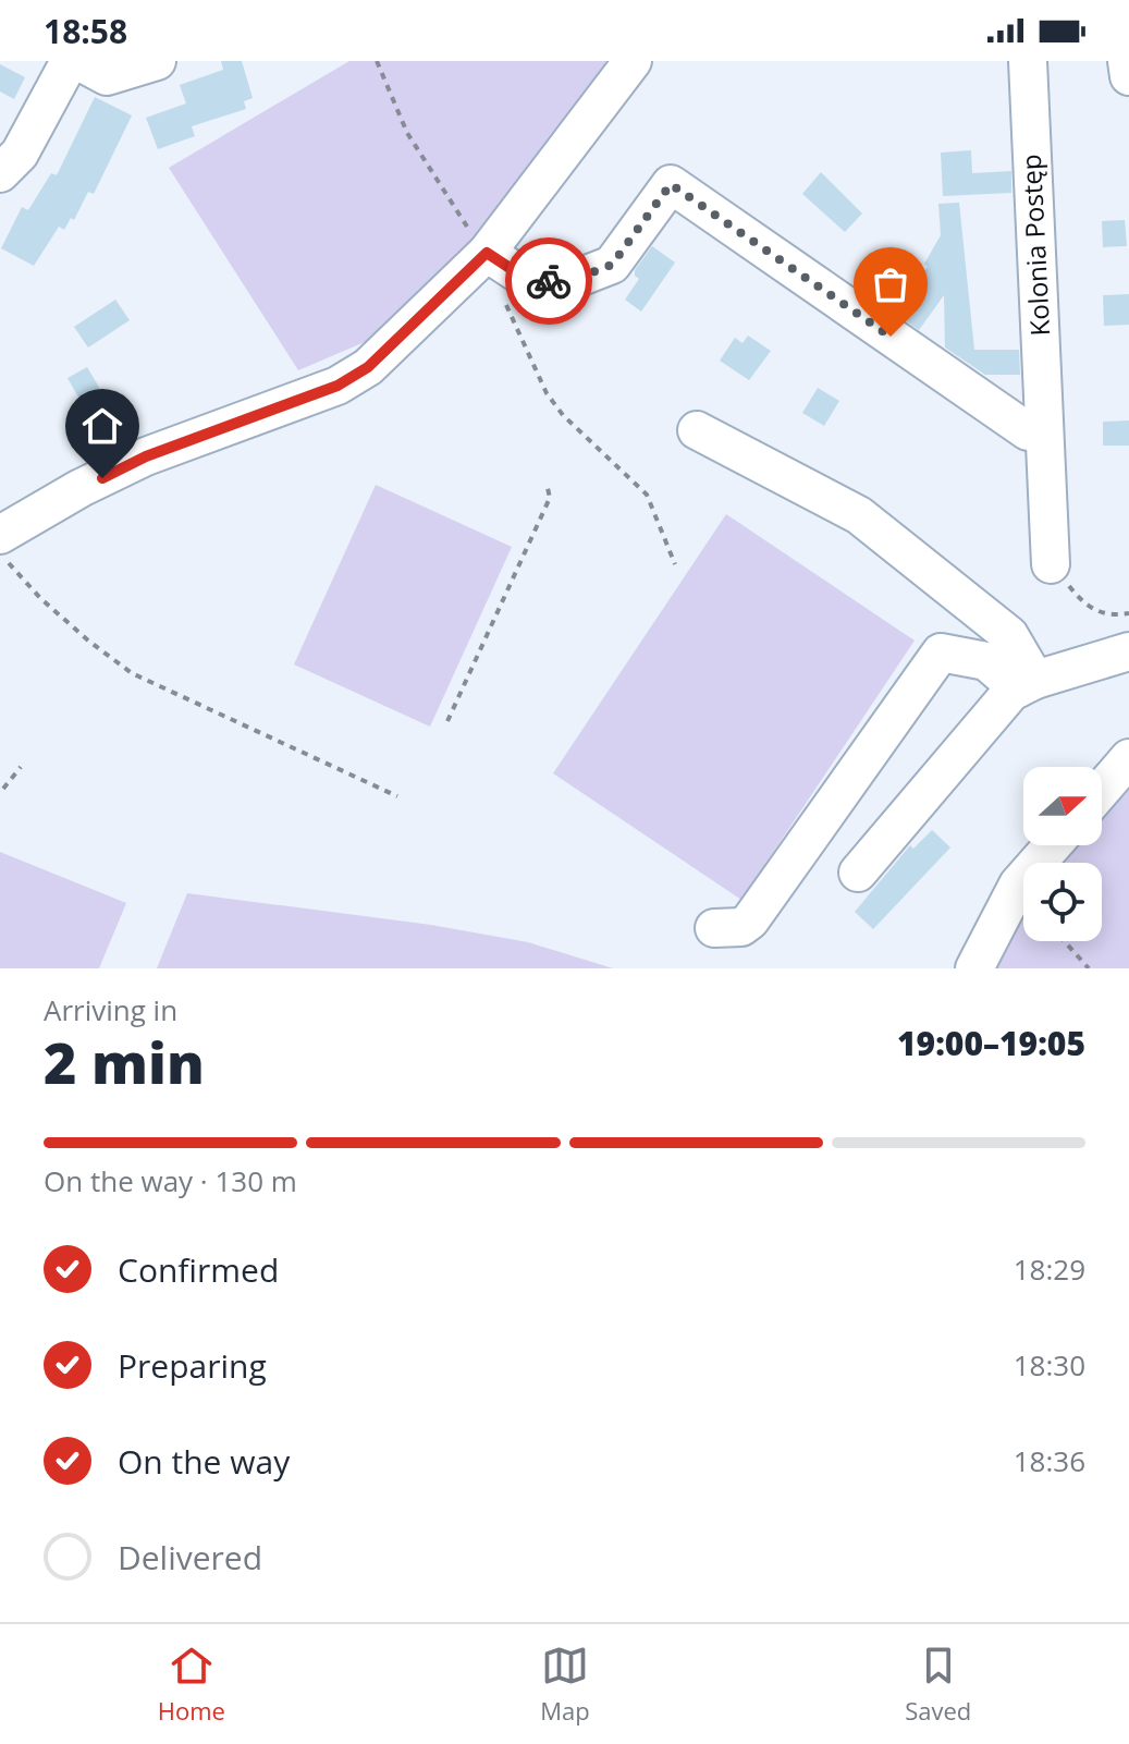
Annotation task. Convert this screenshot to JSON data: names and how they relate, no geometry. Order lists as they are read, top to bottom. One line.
{"streets":{"street":["Kolonia Postęp"]},"north":"right","page":{"status":"18:58","heading":["2 min","Arriving in","19:00–19:05"],"bar":"On the way · 130 m","list":[["Confirmed","18:29"],["Preparing","18:30"],["On the way","18:36"],"Delivered"],"tabs":["Home","Map","Saved"]}}
